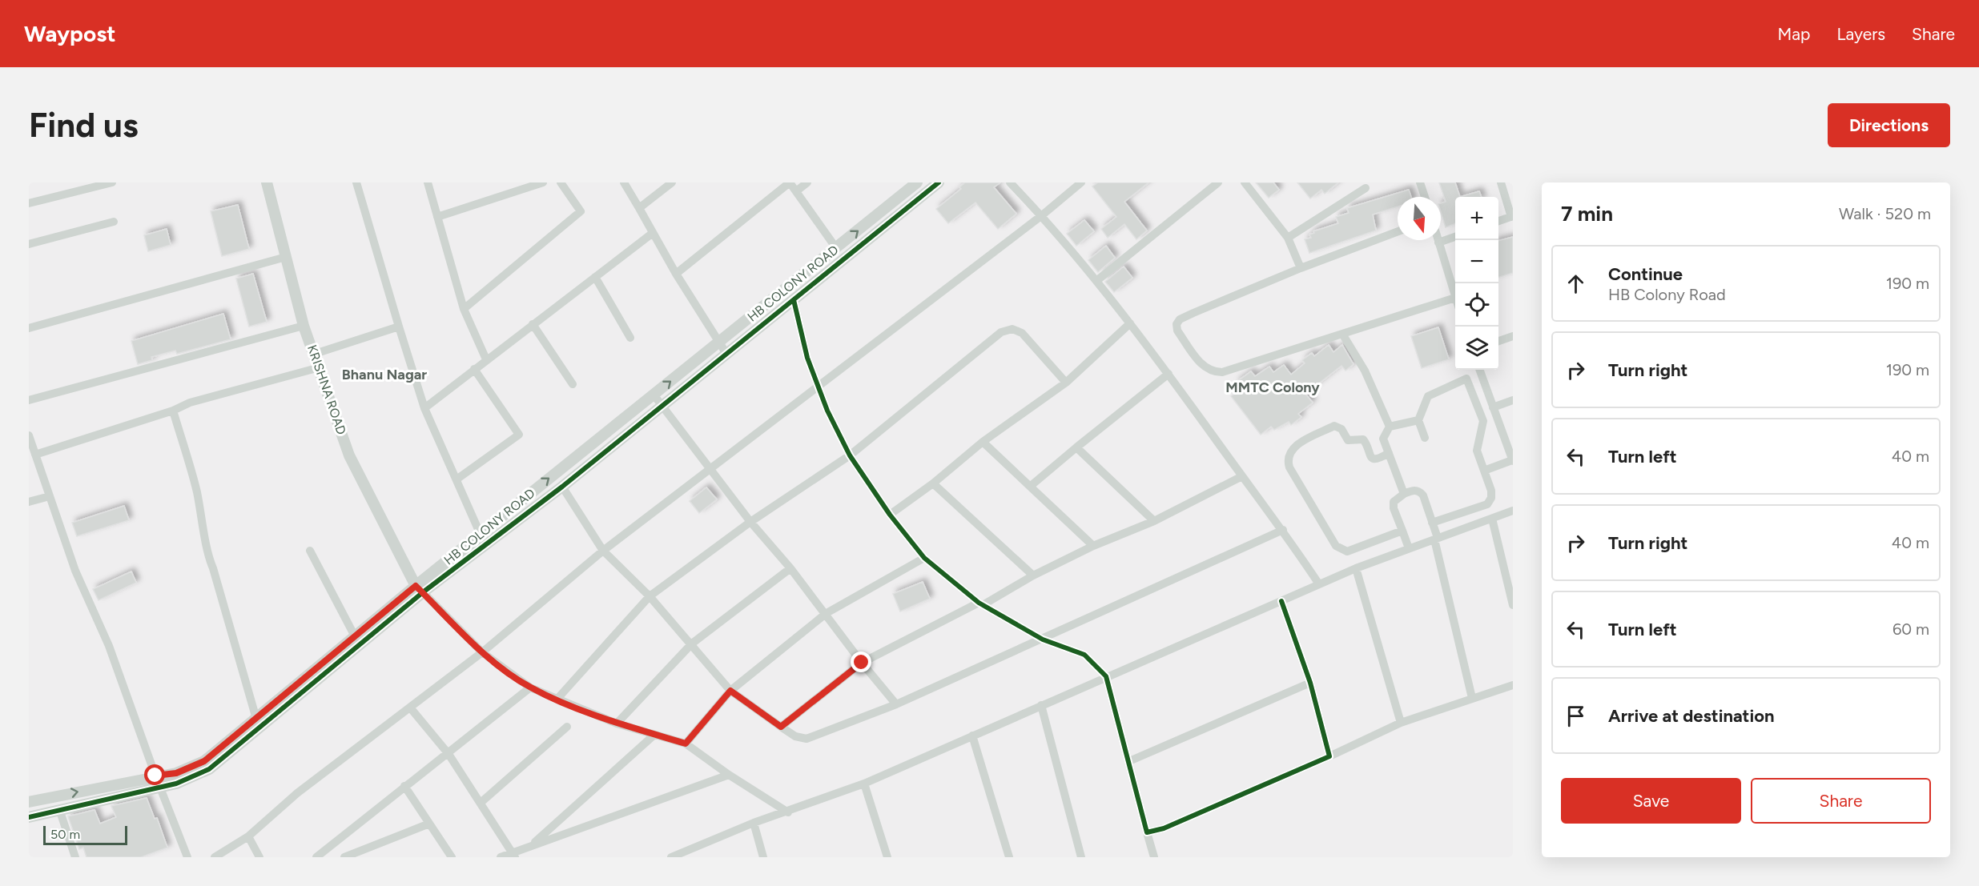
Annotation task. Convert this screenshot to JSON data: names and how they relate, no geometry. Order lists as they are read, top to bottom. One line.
{"streets":{"street":["HB COLONY ROAD","KRISHNA ROAD"]},"crossings":[["HB COLONY ROAD","KRISHNA ROAD"]],"districts":["Bhanu Nagar","MMTC Colony"],"scale_bar":"50 m","north":"bottom","page":{"header":"Waypost","nav":["Map","Layers","Share"],"buttons":["Directions",["Save","Share"]],"title":"Find us","heading":["7 min","Walk · 520 m"],"map_buttons":["+","−"],"list":[["Continue","HB Colony Road","190 m"],["Turn right","190 m"],["Turn left","40 m"],["Turn right","40 m"],["Turn left","60 m"],"Arrive at destination"],"scale":"50 m"}}
